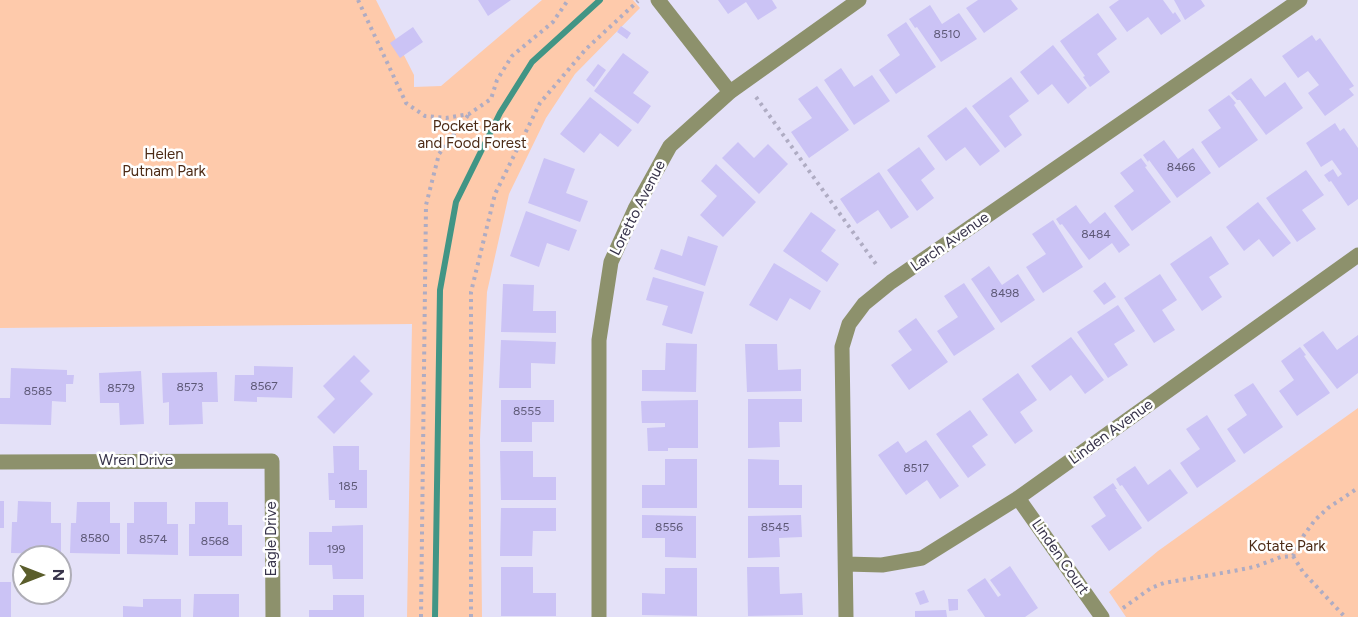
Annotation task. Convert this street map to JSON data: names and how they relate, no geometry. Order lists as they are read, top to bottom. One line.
{"streets":{"street":["Loretto Avenue","Larch Avenue","Linden Avenue","Wren Drive","Eagle Drive","Linden Court"]},"crossings":[["Larch Avenue","Linden Avenue"],["Linden Avenue","Linden Court"],["Wren Drive","Eagle Drive"]],"parks":["Pocket Park and Food Forest","Helen Putnam Park","Kotate Park"],"house_numbers":["8510","8466","8484","8498","8567","8573","8579","8585","8555","8517","185","8556","8545","8580","8574","8568","199"],"north":"right"}
